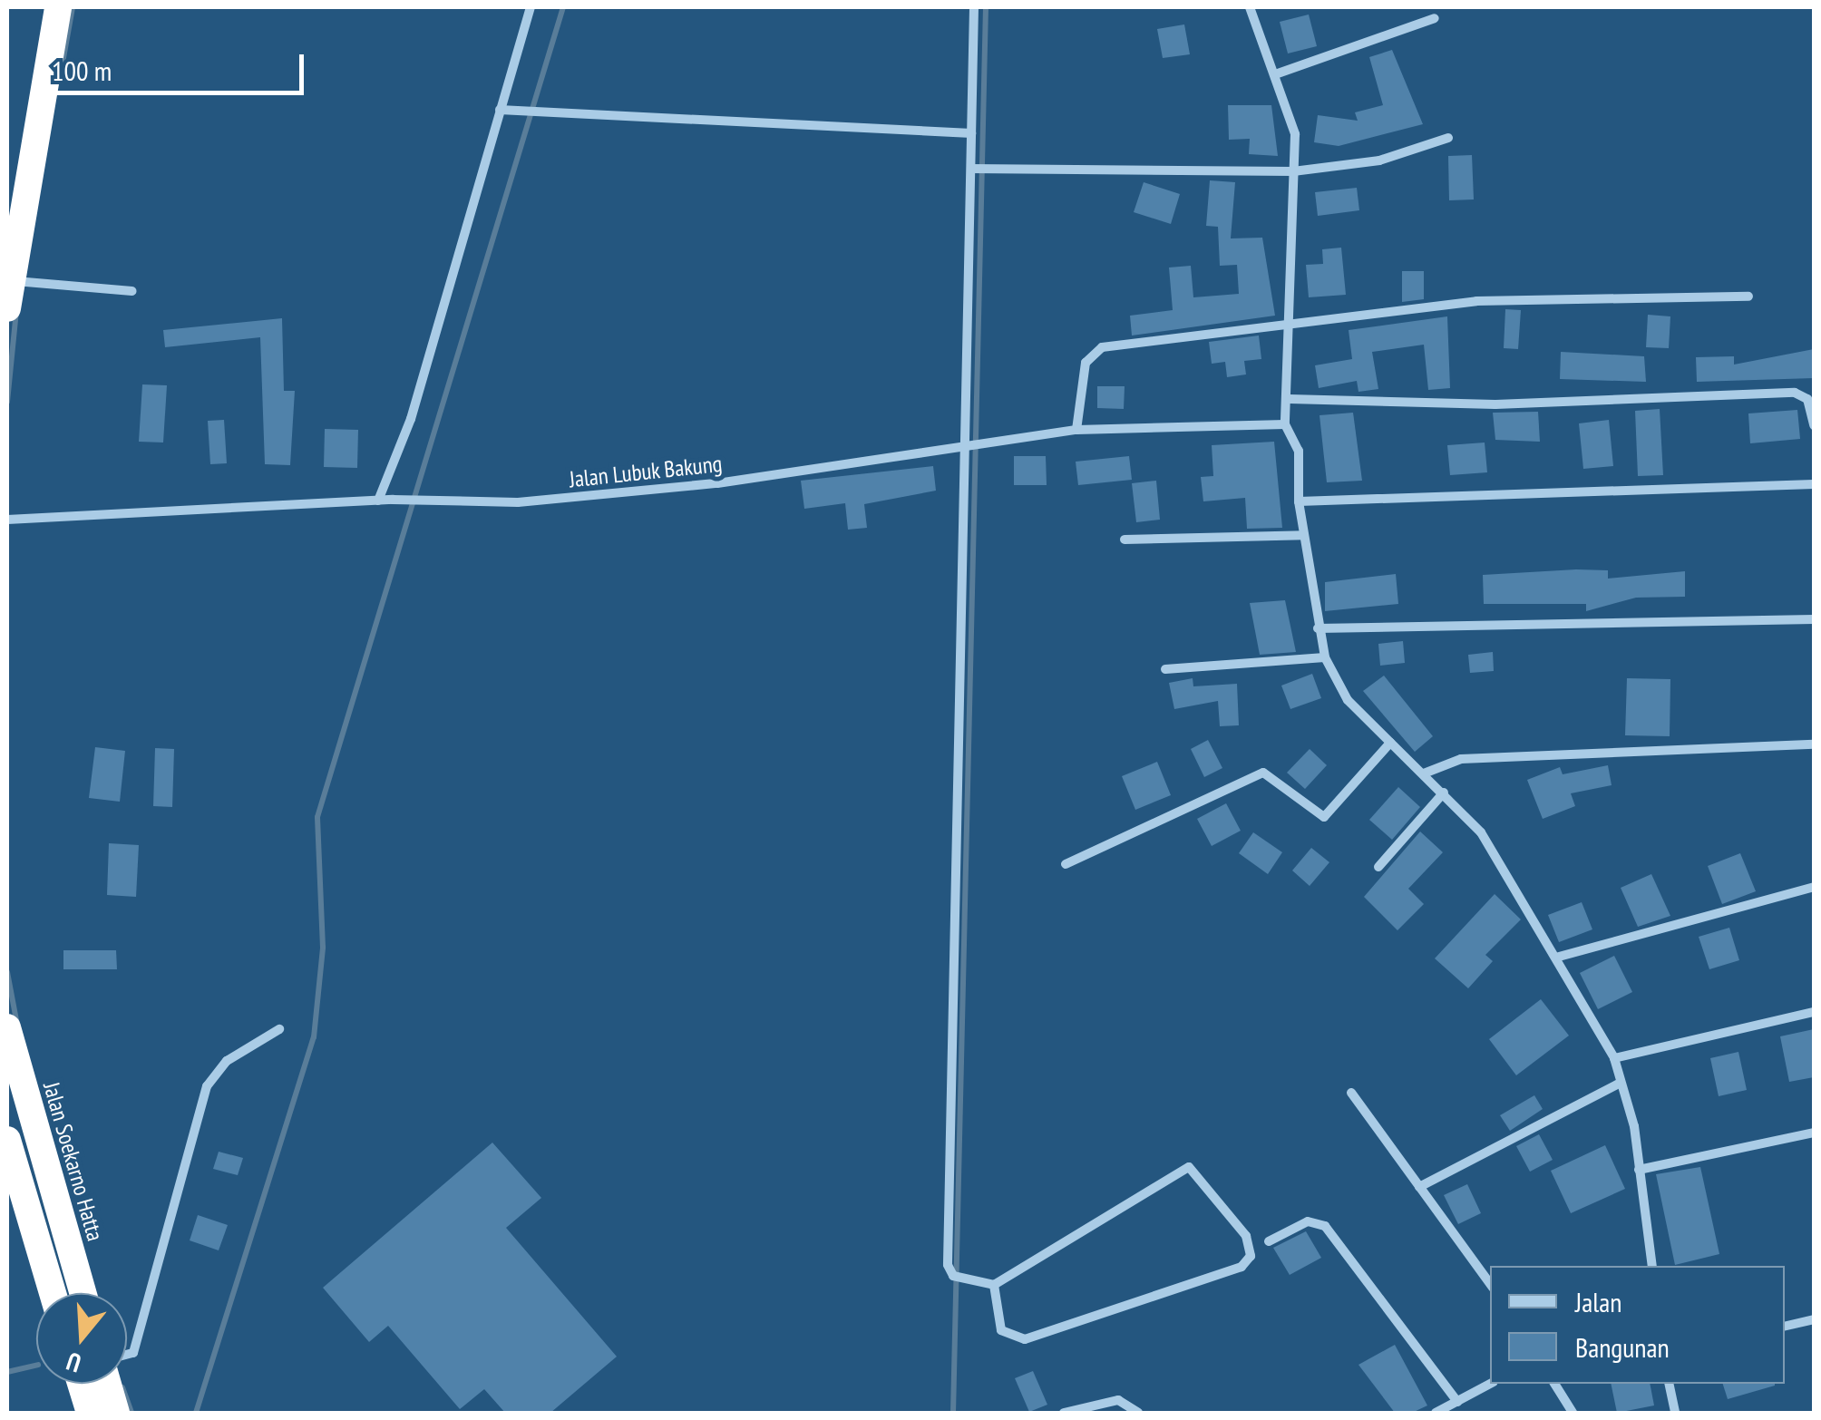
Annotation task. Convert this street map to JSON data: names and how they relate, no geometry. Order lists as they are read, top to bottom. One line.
{"streets":{"highway":["Jalan Soekarno Hatta"],"street":["Jalan Lubuk Bakung"]},"legend":["Jalan","Bangunan"],"scale_bar":"100 m","north":"bottom"}
